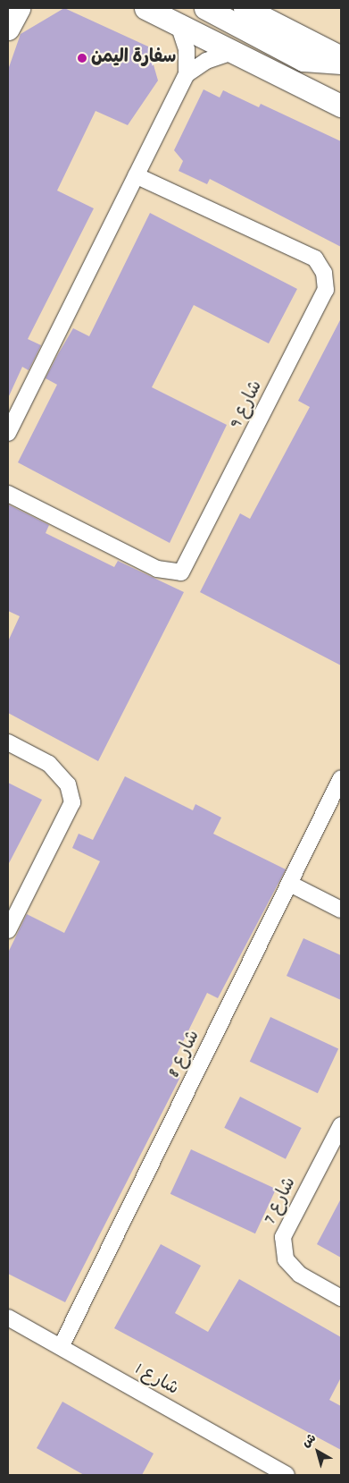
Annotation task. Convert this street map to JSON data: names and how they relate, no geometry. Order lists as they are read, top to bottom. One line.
{"streets":{"street":["شارع 9","شارع 8","شارع 7","شارع 1"]},"crossings":[["شارع 8","شارع 1"]],"places":["سفارة اليمن"],"north":"top left"}
